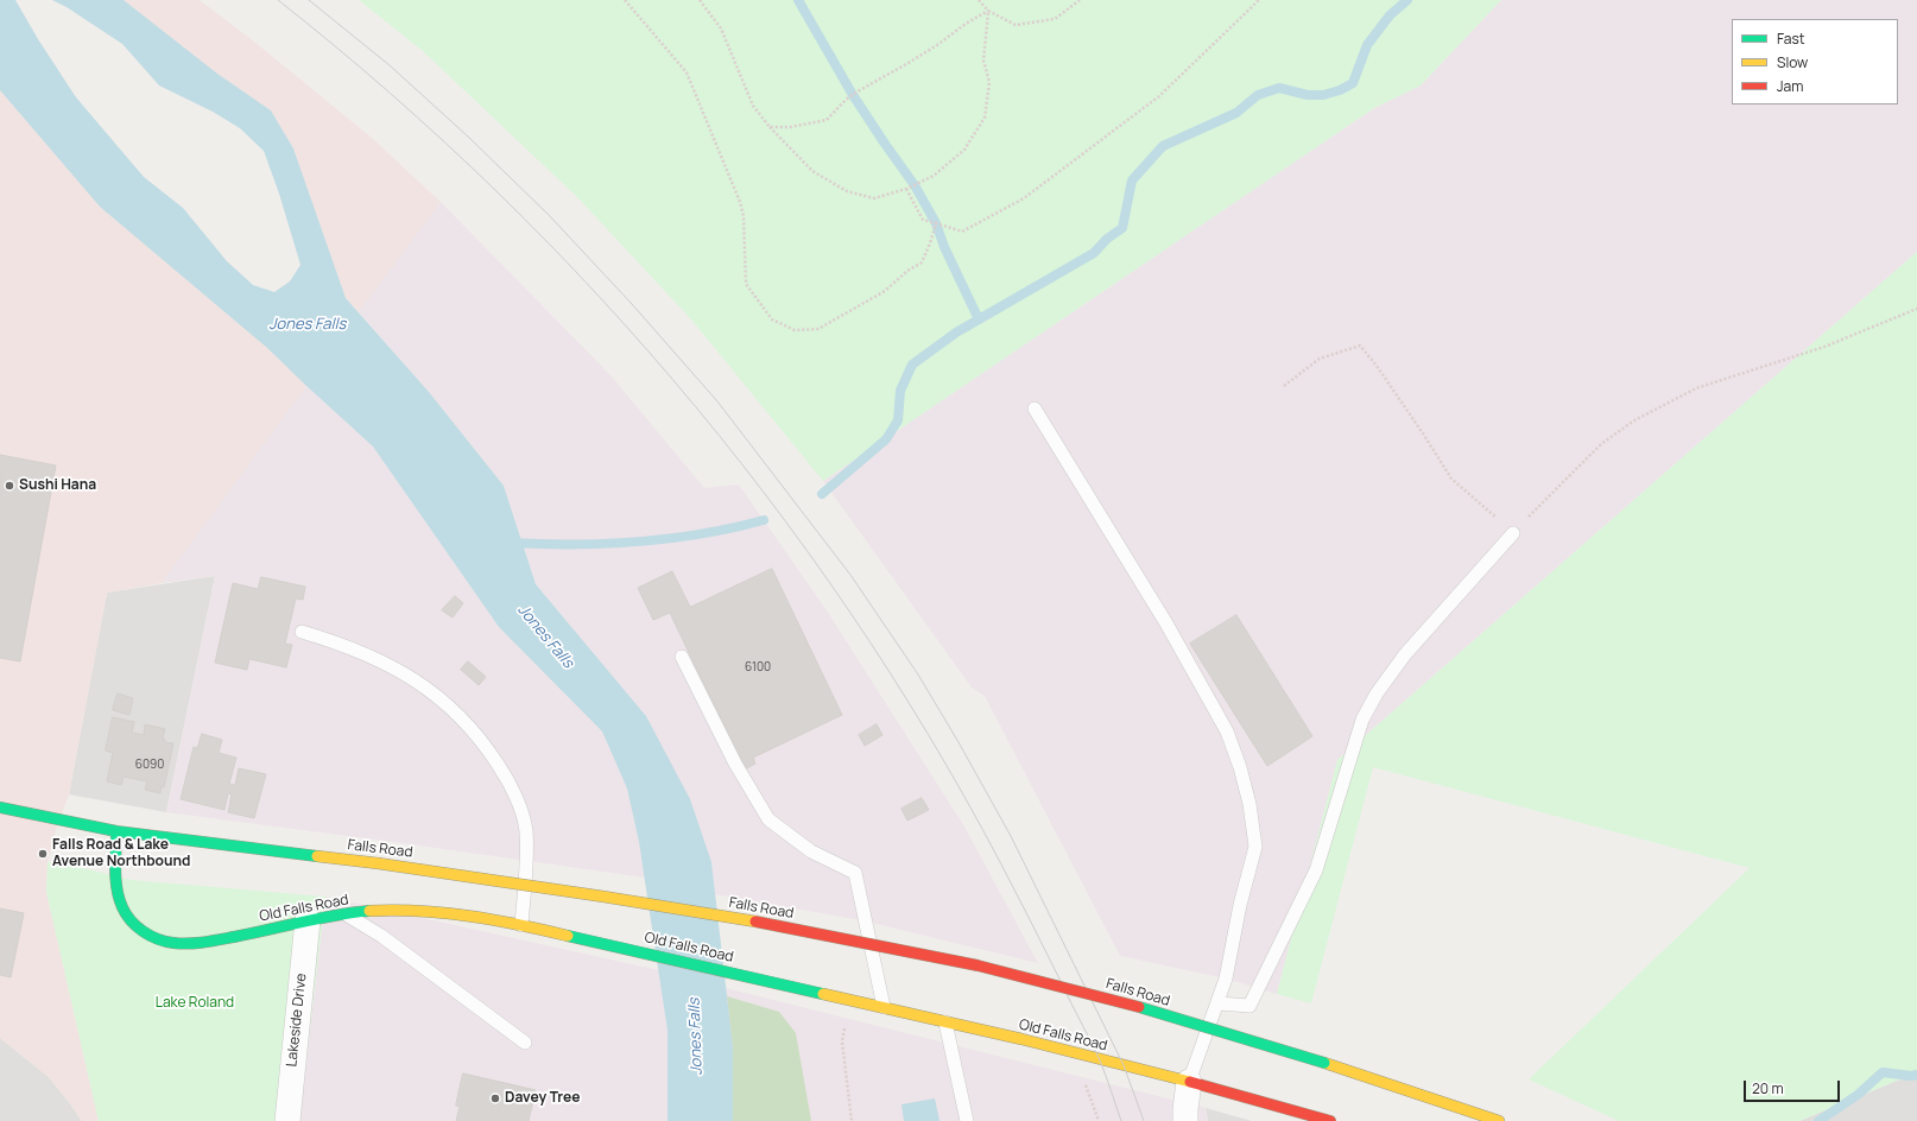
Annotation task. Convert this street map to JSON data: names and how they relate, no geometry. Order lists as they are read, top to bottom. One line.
{"streets":{"main road":["Falls Road","Old Falls Road"],"street":["Lakeside Drive"]},"crossings":[["Falls Road","Old Falls Road"],["Old Falls Road","Lakeside Drive"]],"water":["Jones Falls"],"parks":["Lake Roland"],"places":["Sushi Hana","Falls Road & Lake Avenue Northbound","Davey Tree"],"house_numbers":["6100","6090"],"legend":["Fast","Slow","Jam"],"scale_bar":"20 m"}
